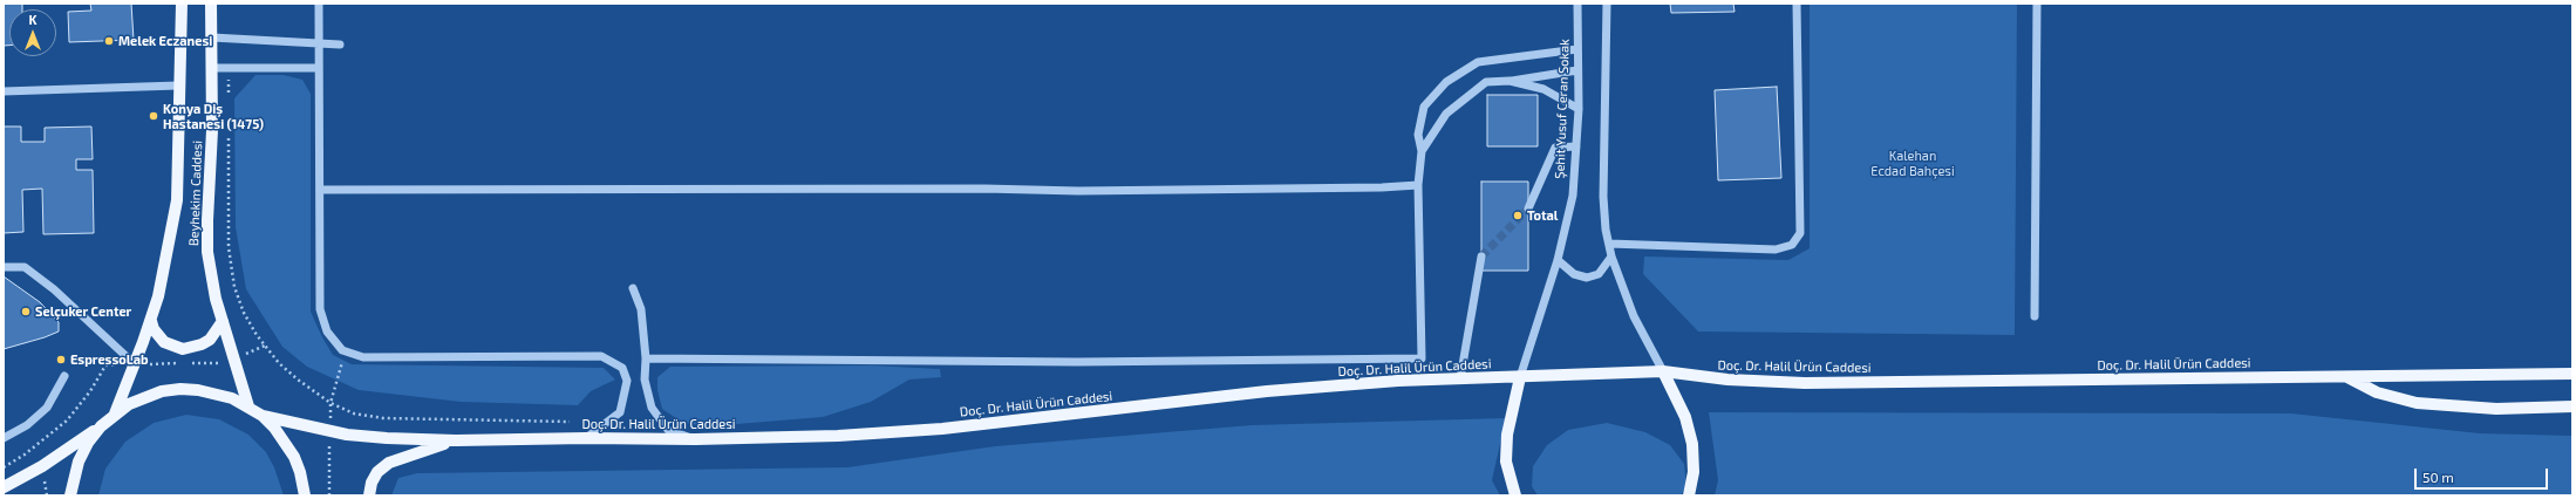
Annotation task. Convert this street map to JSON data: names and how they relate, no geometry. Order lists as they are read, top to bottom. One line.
{"streets":{"main road":["Beyhekim Caddesi","Doç. Dr. Halil Ürün Caddesi"],"street":["Şehit Yusuf Ceran Sokak"]},"crossings":[["Şehit Yusuf Ceran Sokak","Doç. Dr. Halil Ürün Caddesi"]],"parks":["Kalehan Ecdad Bahçesi"],"places":["Melek Eczanesi","Konya Diş Hastanesi (1475)","Total","Selçuker Center","EspressoLab"],"scale_bar":"50 m","north":"top"}
